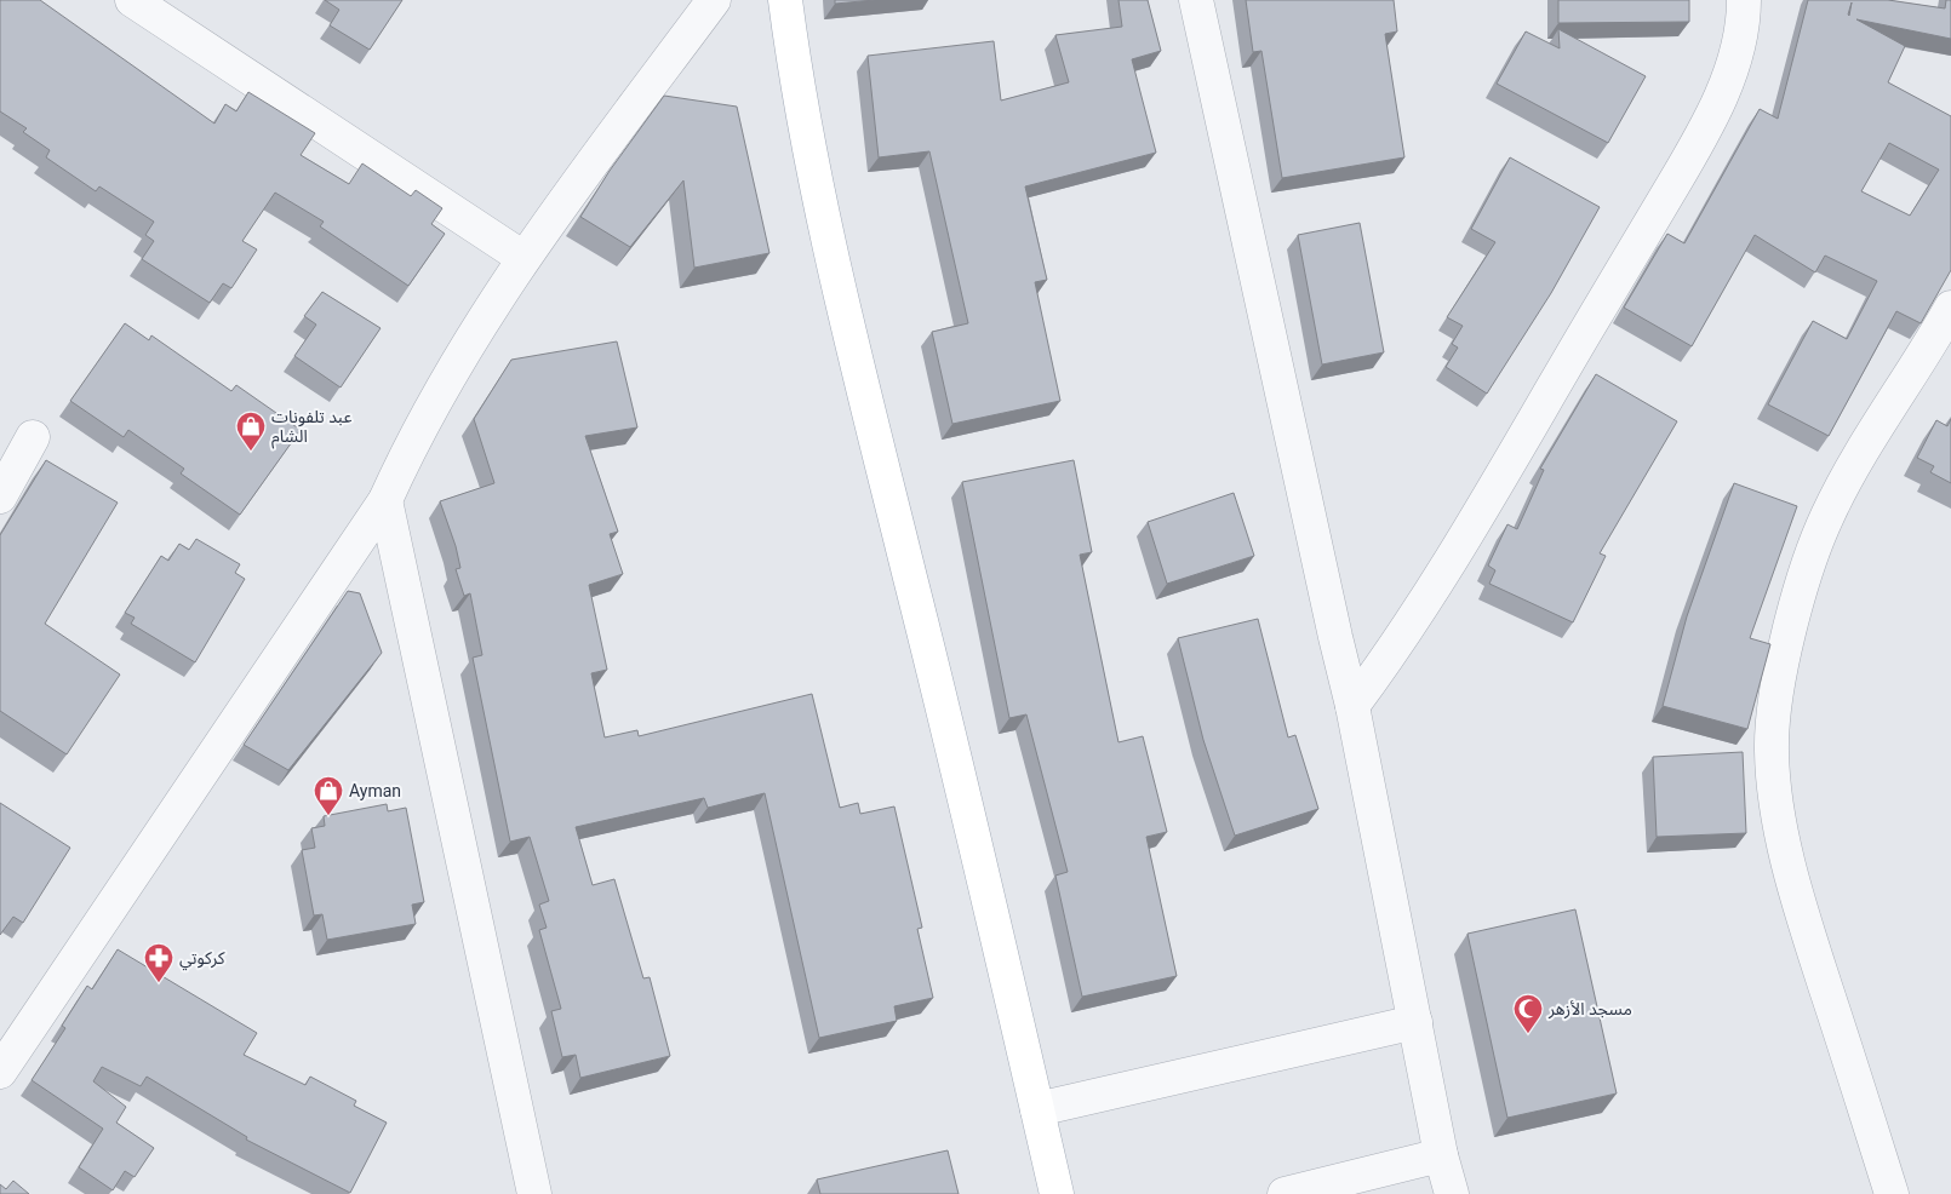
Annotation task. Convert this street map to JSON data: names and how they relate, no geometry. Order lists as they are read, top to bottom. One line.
{"places":{"shop":["عبد تلفونات الشام","Ayman"],"pharmacy":["كركوتي"],"mosque":["مسجد الأزهر"]}}
